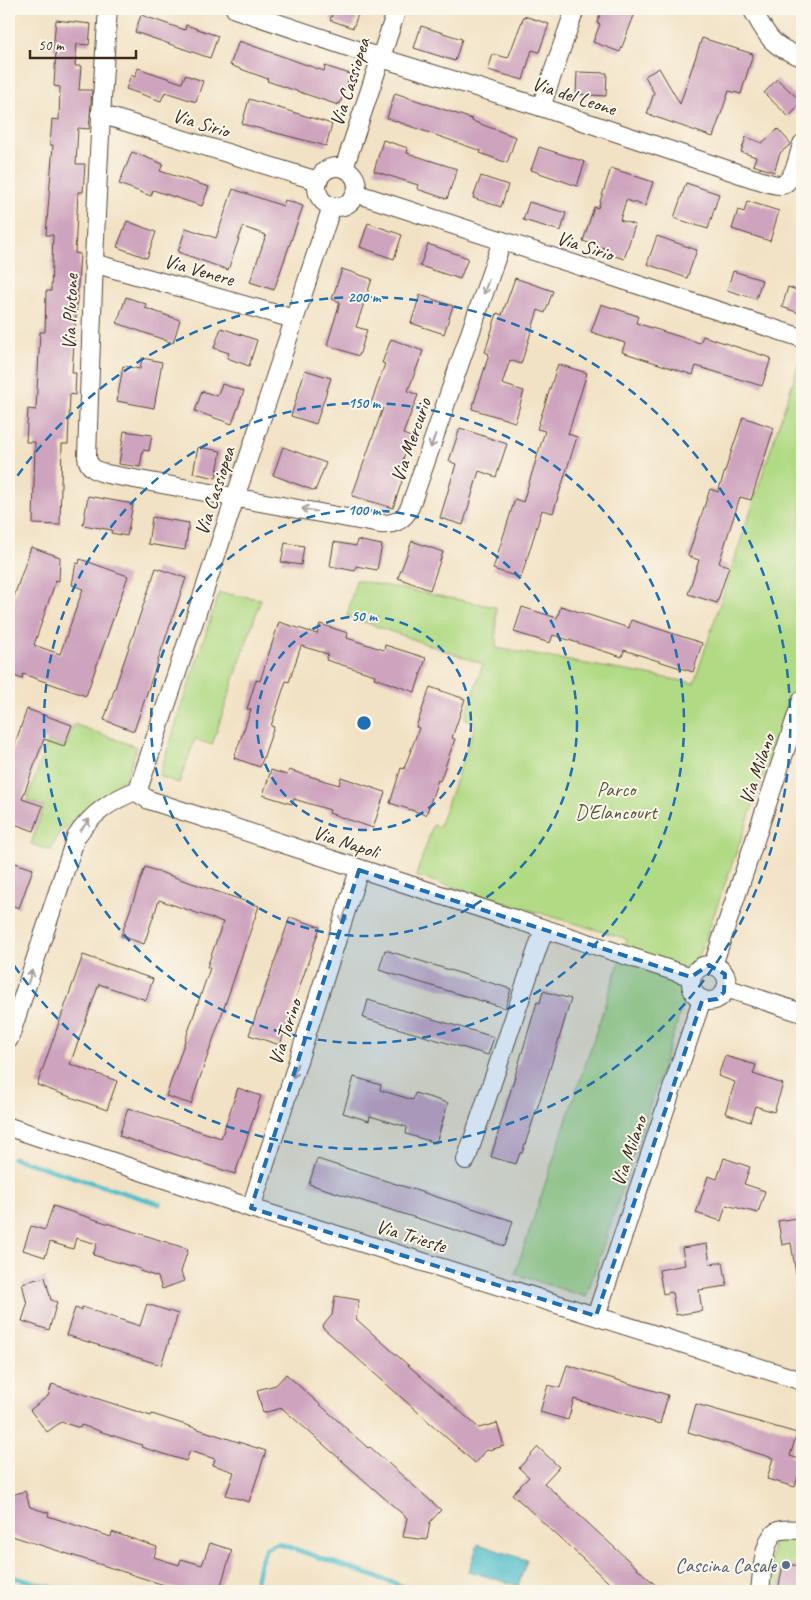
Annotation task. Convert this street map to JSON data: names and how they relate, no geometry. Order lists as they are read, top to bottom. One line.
{"streets":{"street":["Via Cassiopea","Via del Leone","Via Sirio","Via Venere","Via Plutone","Via Mercurio","Via Milano","Via Napoli","Via Torino","Via Trieste"]},"crossings":[["Via Cassiopea","Via del Leone"],["Via Cassiopea","Via Sirio"],["Via Cassiopea","Via Venere"],["Via Cassiopea","Via Plutone"],["Via Cassiopea","Via Mercurio"],["Via Cassiopea","Via Napoli"],["Via Sirio","Via Plutone"],["Via Sirio","Via Mercurio"],["Via Venere","Via Plutone"],["Via Plutone","Via Mercurio"],["Via Milano","Via Napoli"],["Via Milano","Via Trieste"],["Via Napoli","Via Torino"],["Via Torino","Via Trieste"]],"one_way":["Via Torino"],"parks":["Parco D'Elancourt"],"places":["Cascina Casale"],"scale_bar":"50 m","rings":["200 m","150 m","100 m","50 m"]}
